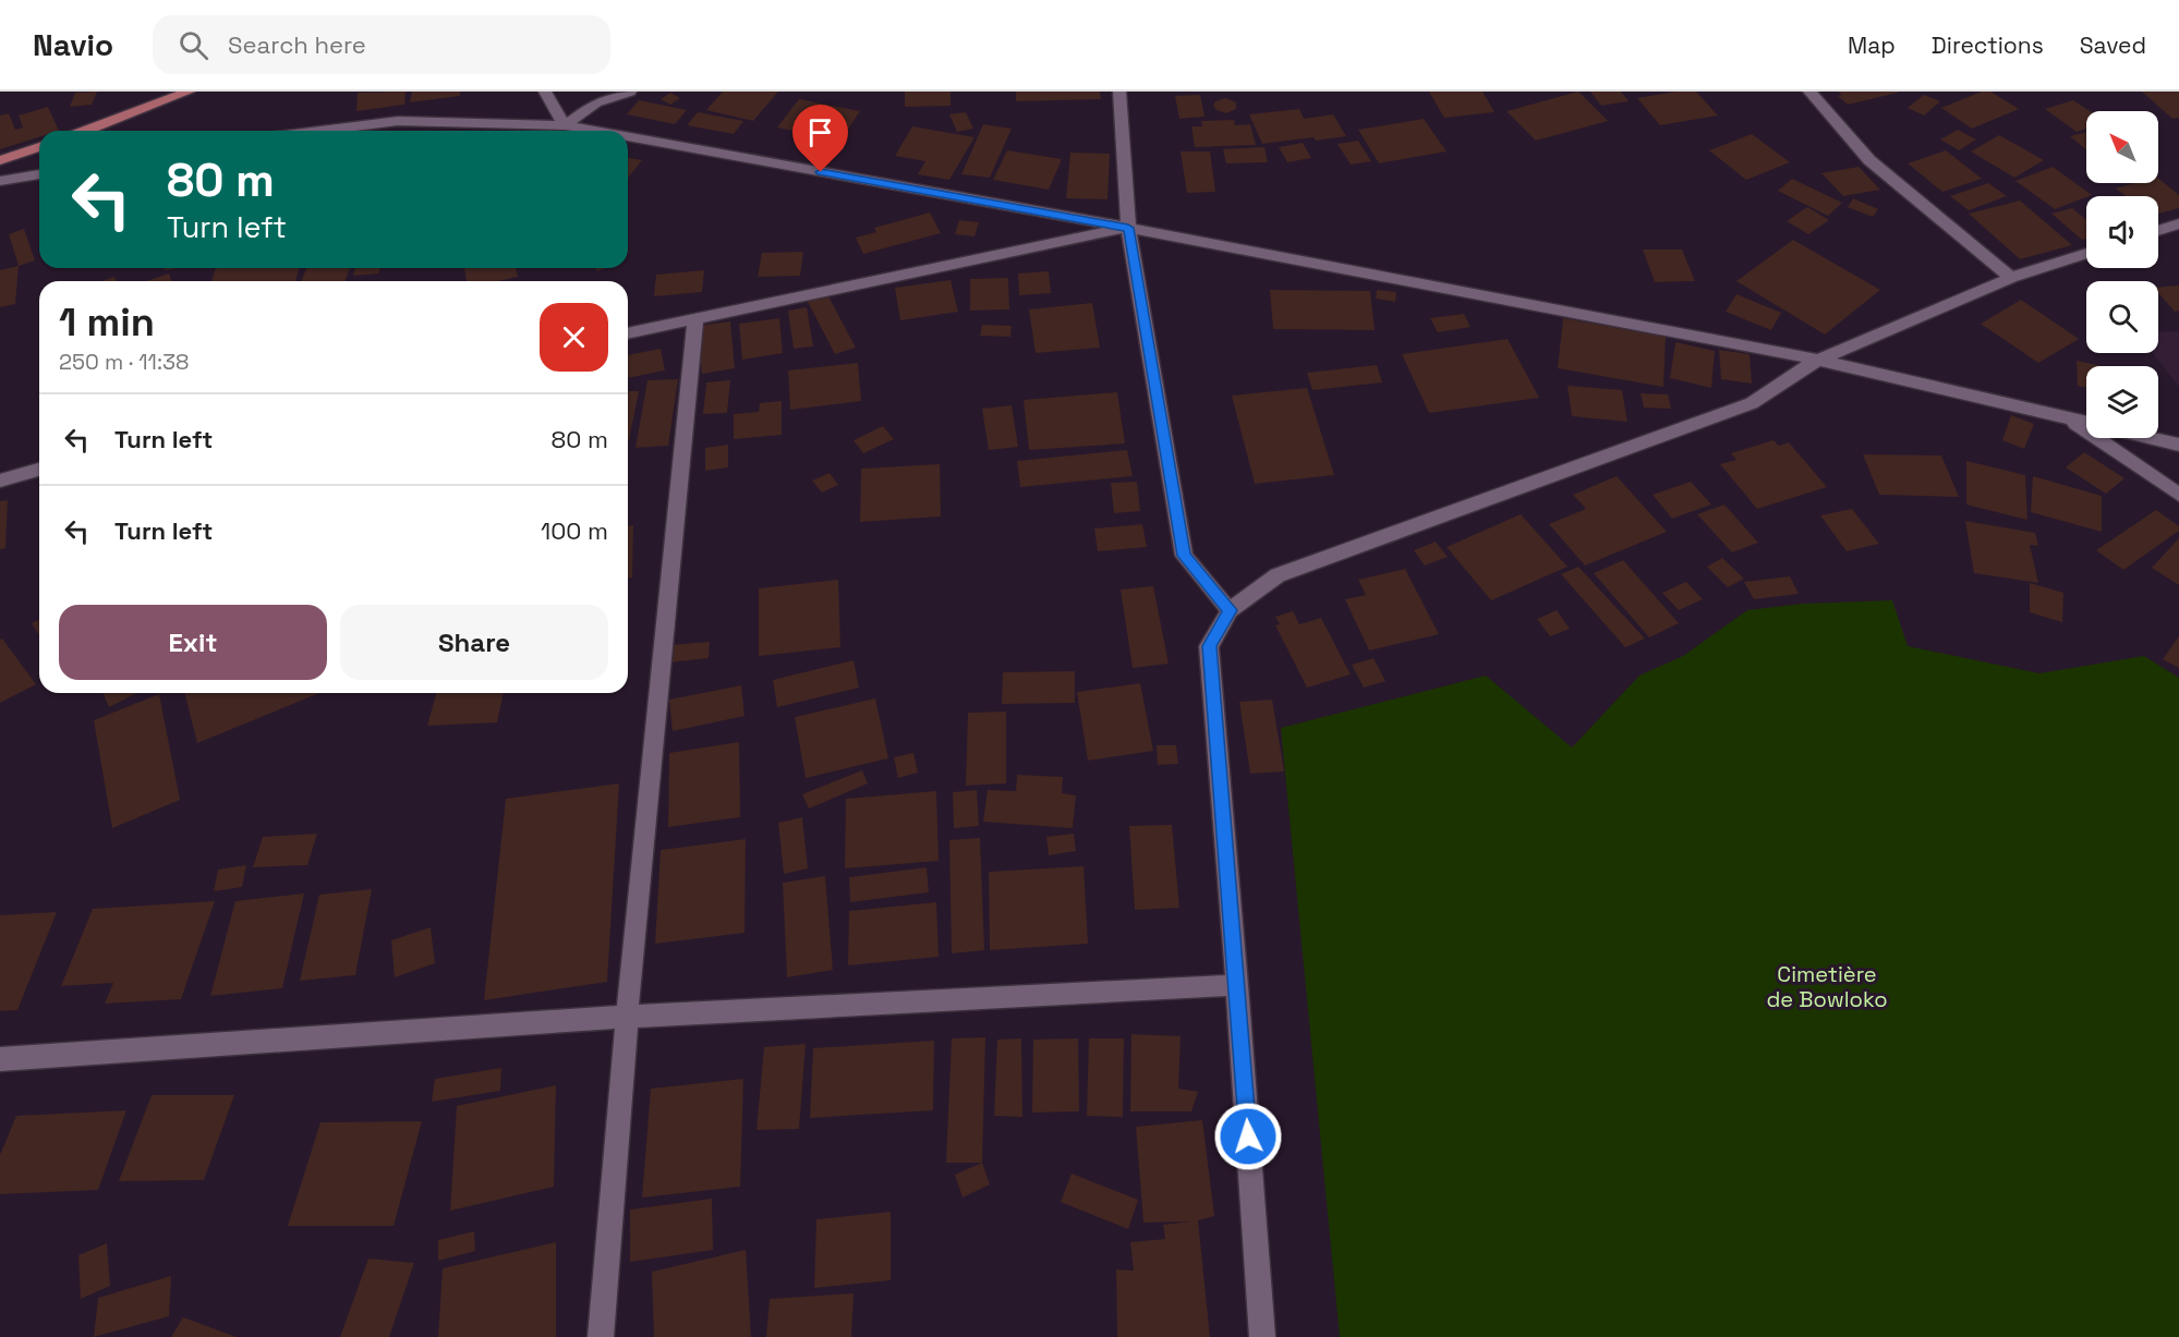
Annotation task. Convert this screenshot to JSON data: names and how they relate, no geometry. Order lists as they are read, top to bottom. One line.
{"parks":["Cimetière de Bowloko"],"north":"top left","page":{"header":"Navio","search":"Search here","nav":["Map","Directions","Saved"],"turn":["80 m","Turn left"],"heading":["1 min","250 m · 11:38"],"list":[{"name":"Turn left","value":"80 m"},{"name":"Turn left","value":"100 m"}],"buttons":["Exit","Share"]}}
